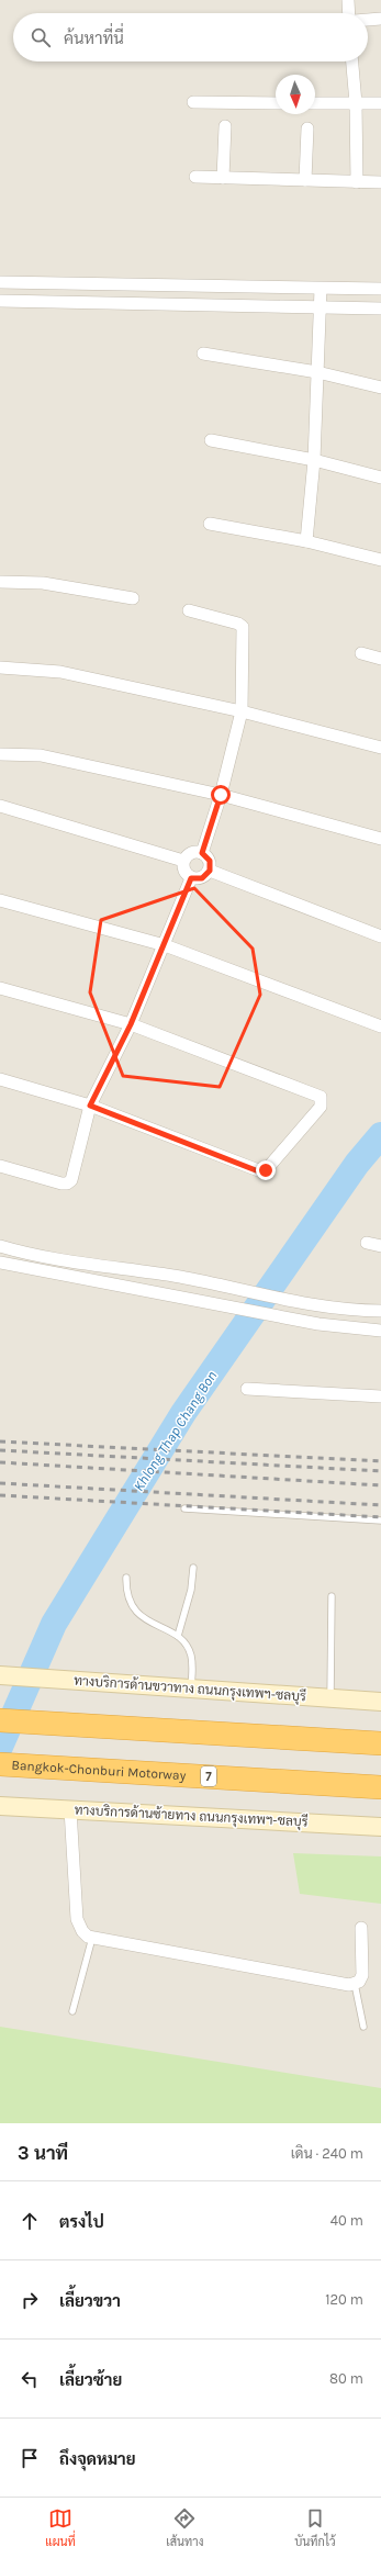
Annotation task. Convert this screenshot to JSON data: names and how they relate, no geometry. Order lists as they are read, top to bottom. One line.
{"streets":{"highway":["Bangkok-Chonburi Motorway","7"],"main road":["ทางบริการด้านขวาทาง ถนนกรุงเทพฯ-ชลบุรี","ทางบริการด้านซ้ายทาง ถนนกรุงเทพฯ-ชลบุรี"]},"water":["Khlong Thap Chang Bon"],"north":"bottom","page":{"search":"ค้นหาที่นี่","heading":["3 นาที","เดิน · 240 m"],"list":[["ตรงไป","40 m"],["เลี้ยวขวา","120 m"],["เลี้ยวซ้าย","80 m"],"ถึงจุดหมาย"],"nav":["แผนที่","เส้นทาง","บันทึกไว้"]}}
